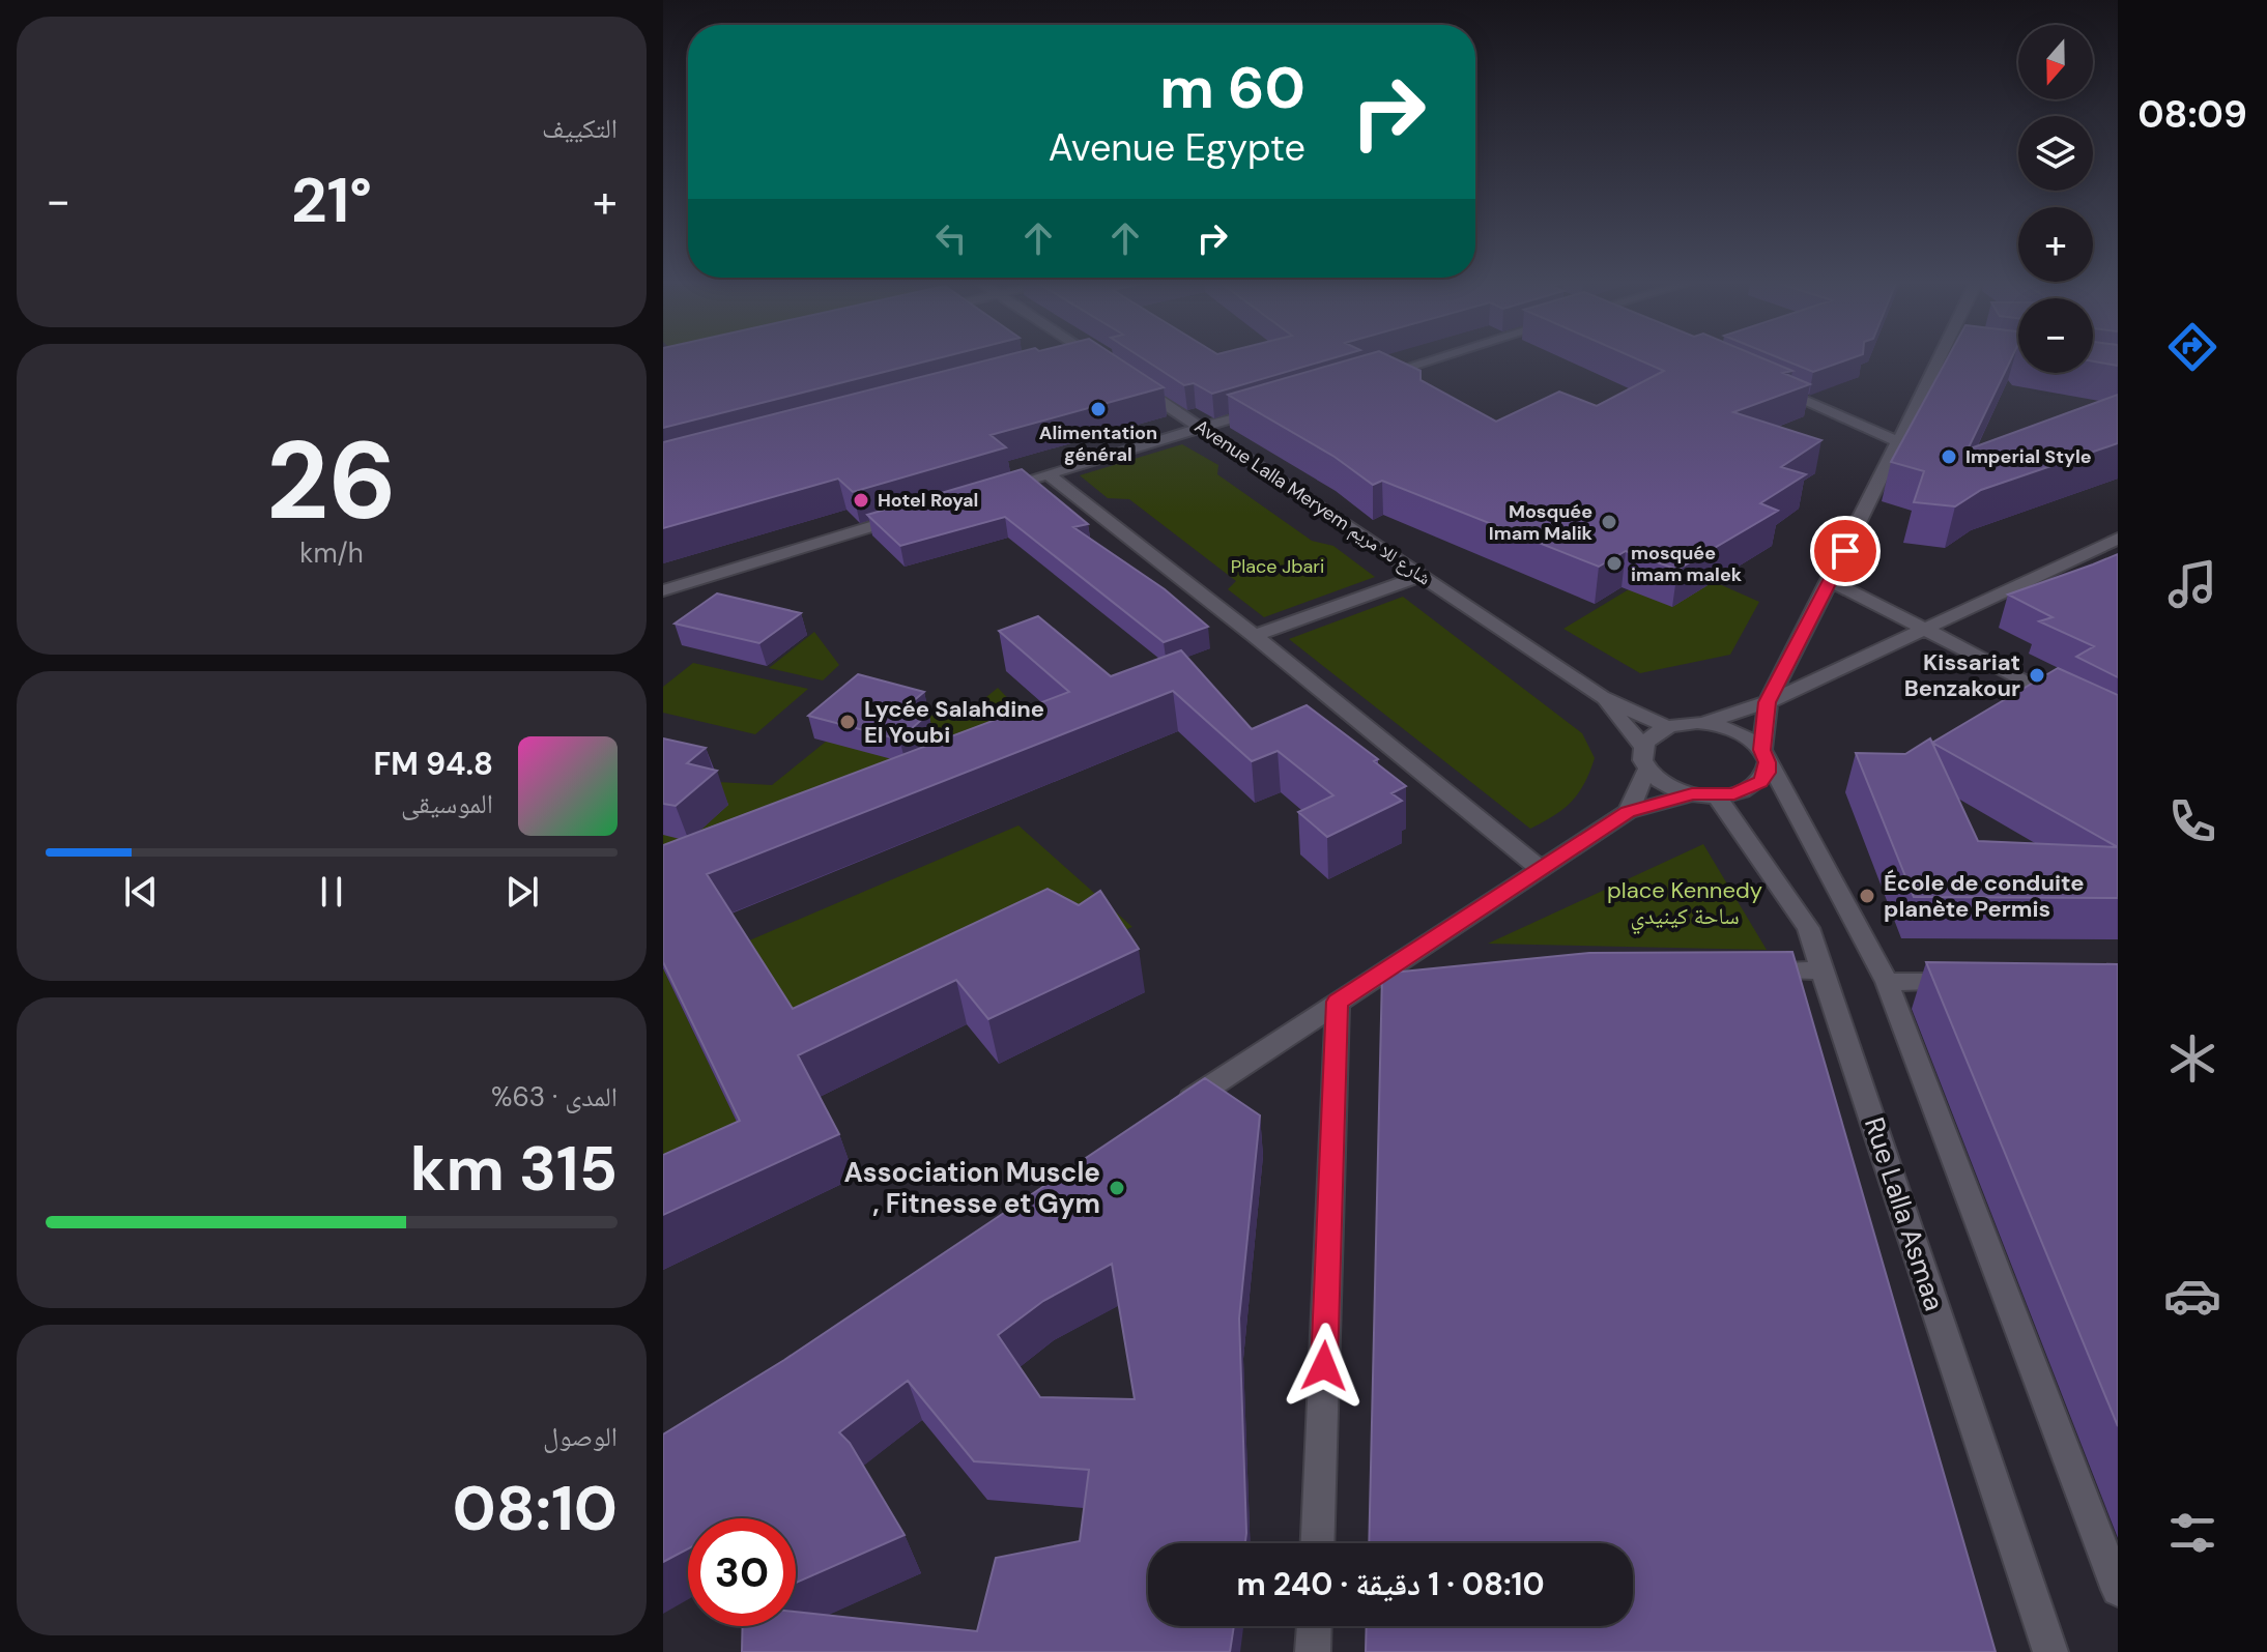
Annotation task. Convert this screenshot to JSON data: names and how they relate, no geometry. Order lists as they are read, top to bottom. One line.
{"streets":{"street":["Avenue Lalla Meryem شارع للا مريم","Rue Lalla Asmaa"]},"parks":["Place Jbari","place Kennedy ساحة كينيدي"],"places":["Alimentation général","Imperial Style","Hotel Royal","Mosquée Imam Malik","mosquée imam malek","Kissariat Benzakour","Lycée Salahdine El Youbi","École de conduite planète Permis","Association Muscle , Fitnesse et Gym"],"north":"bottom","page":{"tabs":"08:09","tile":["التكييف",["26","km/h"],["المدى · 63%","315 km"],["الوصول","08:10"]],"map_buttons":["+","−"],"turn":["60 m","Avenue Egypte"],"heat":["−","21°","+"],"song":["94.8 FM","الموسيقى"],"limit":"30","trip":"08:10 · 1 دقيقة · 240 m"}}
